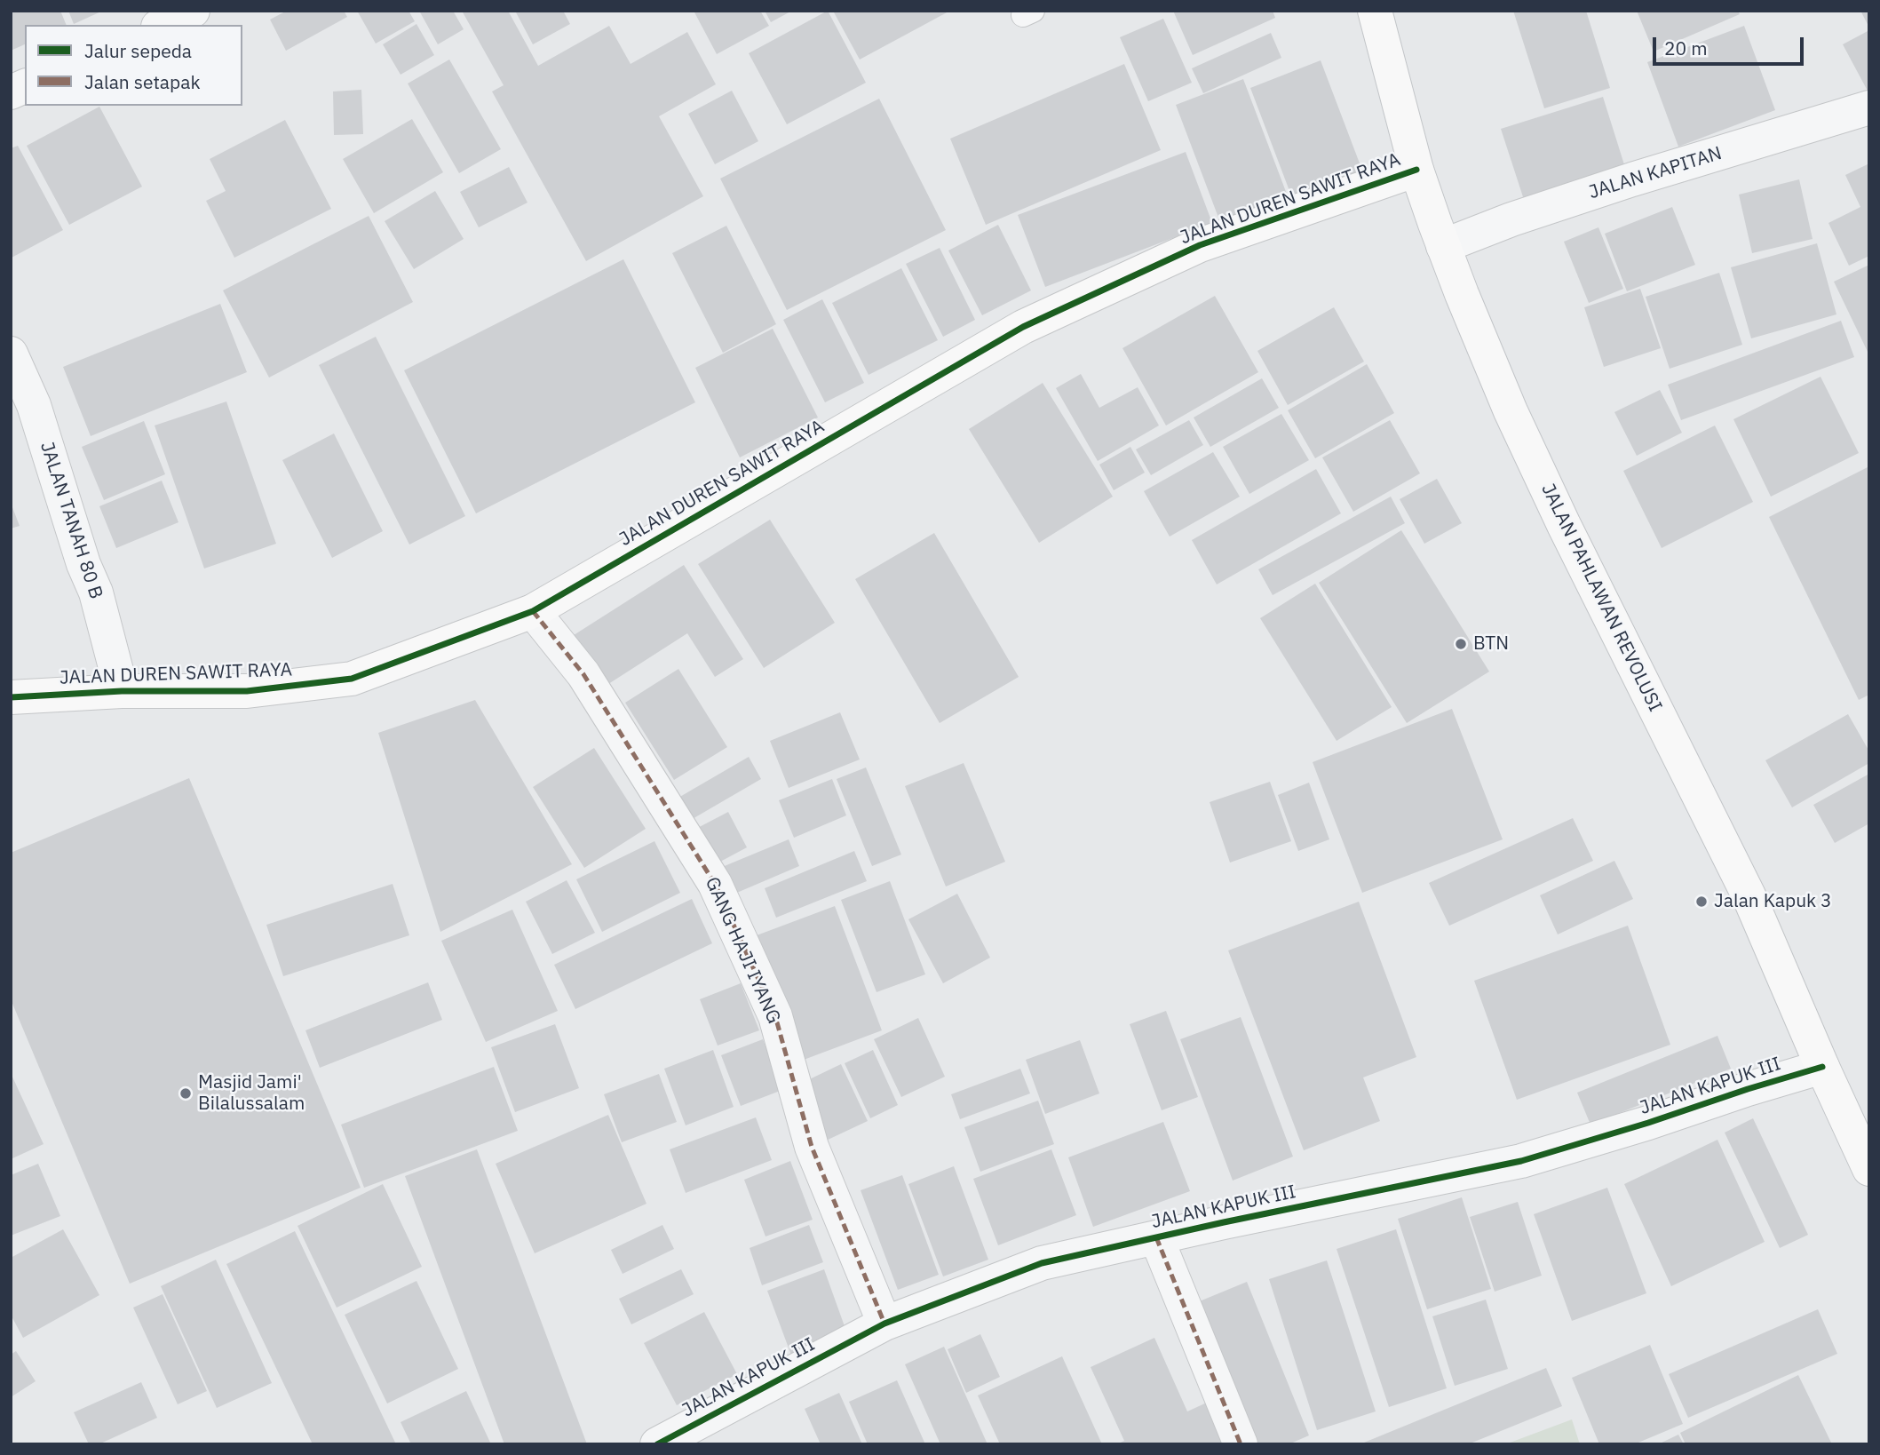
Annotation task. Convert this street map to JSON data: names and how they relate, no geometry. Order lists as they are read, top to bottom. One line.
{"streets":{"street":["JALAN KAPITAN","JALAN DUREN SAWIT RAYA","JALAN TANAH 80 B","JALAN PAHLAWAN REVOLUSI","GANG HAJI IYANG","JALAN KAPUK III"]},"crossings":[["JALAN KAPITAN","JALAN PAHLAWAN REVOLUSI"],["JALAN DUREN SAWIT RAYA","JALAN TANAH 80 B"],["JALAN DUREN SAWIT RAYA","JALAN PAHLAWAN REVOLUSI"],["JALAN DUREN SAWIT RAYA","GANG HAJI IYANG"],["JALAN PAHLAWAN REVOLUSI","JALAN KAPUK III"],["GANG HAJI IYANG","JALAN KAPUK III"]],"places":["BTN","Jalan Kapuk 3","Masjid Jami' Bilalussalam"],"legend":["Jalur sepeda","Jalan setapak"],"scale_bar":"20 m"}
